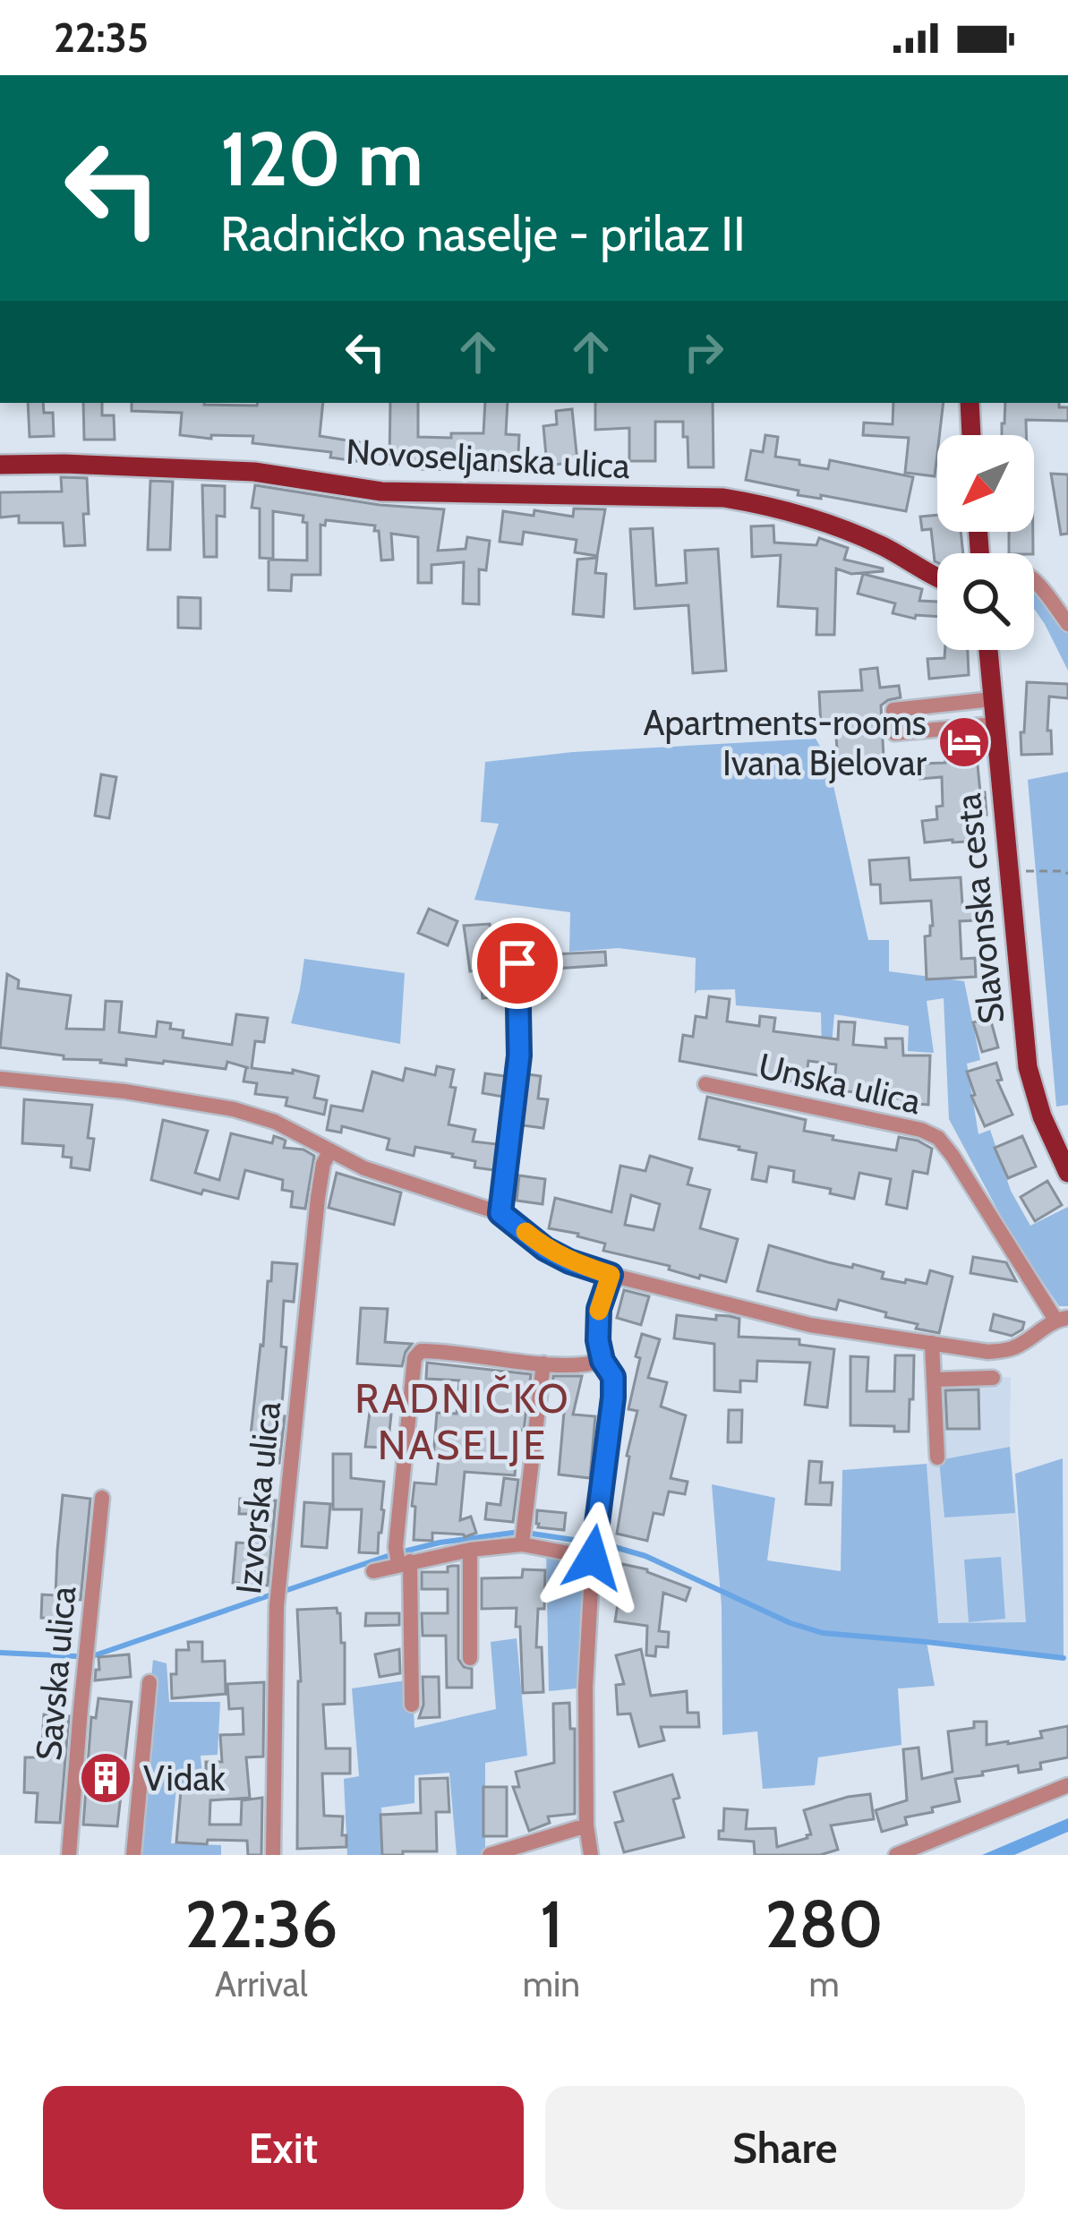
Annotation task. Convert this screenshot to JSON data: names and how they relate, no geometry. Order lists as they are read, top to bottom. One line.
{"streets":{"main road":["Novoseljanska ulica","Slavonska cesta"],"street":["Unska ulica","Izvorska ulica","Savska ulica"]},"districts":["RADNIČKO NASELJE"],"places":{"hotel":["Apartments-rooms Ivana Bjelovar"],"building":["Vidak"]},"north":"bottom left","page":{"status":"22:35","turn":["120 m","Radničko naselje - prilaz II"],"eta":["22:36","Arrival","1","min","280","m"],"buttons":["Exit","Share"]}}
